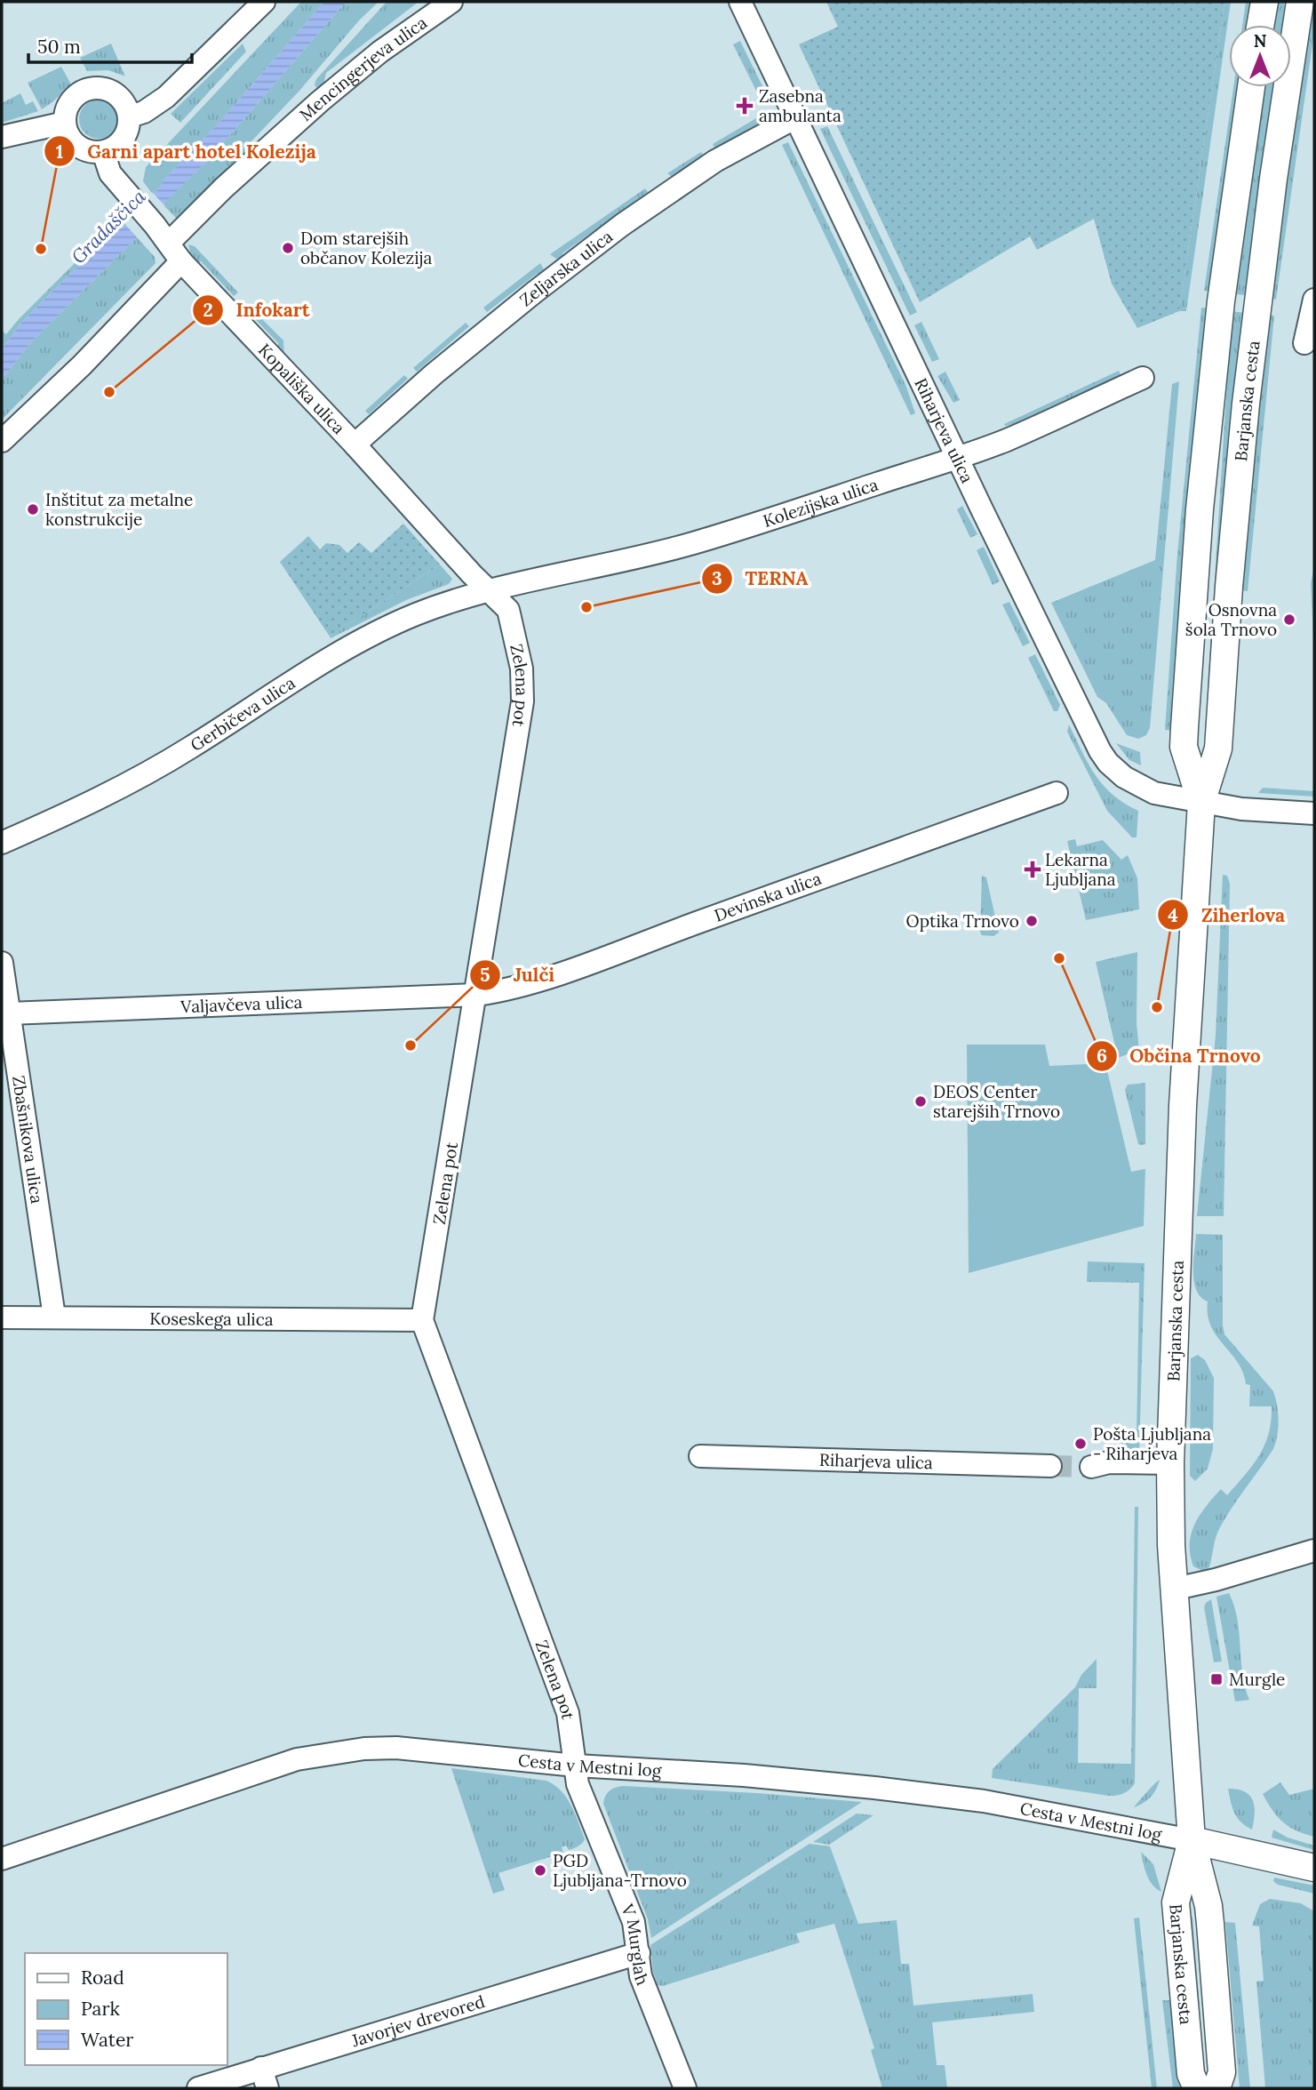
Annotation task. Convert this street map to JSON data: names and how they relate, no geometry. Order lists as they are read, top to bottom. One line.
{"streets":{"main road":["Barjanska cesta"],"street":["Mencingerjeva ulica","Zeljarska ulica","Kopališka ulica","Riharjeva ulica","Kolezijska ulica","Zelena pot","Gerbičeva ulica","Devinska ulica","Valjavčeva ulica","Zbašnikova ulica","Koseskega ulica","Cesta v Mestni log","V Murglah","Javorjev drevored"]},"crossings":[["Mencingerjeva ulica","Kopališka ulica"],["Zeljarska ulica","Kopališka ulica"],["Zeljarska ulica","Riharjeva ulica"],["Kopališka ulica","Kolezijska ulica"],["Kopališka ulica","Zelena pot"],["Kopališka ulica","Gerbičeva ulica"],["Barjanska cesta","Riharjeva ulica"],["Barjanska cesta","Cesta v Mestni log"],["Riharjeva ulica","Kolezijska ulica"],["Kolezijska ulica","Zelena pot"],["Kolezijska ulica","Gerbičeva ulica"],["Zelena pot","Gerbičeva ulica"],["Zelena pot","Devinska ulica"],["Zelena pot","Valjavčeva ulica"],["Zelena pot","Koseskega ulica"],["Zelena pot","Cesta v Mestni log"],["Zelena pot","V Murglah"],["Devinska ulica","Valjavčeva ulica"],["Valjavčeva ulica","Zbašnikova ulica"],["Zbašnikova ulica","Koseskega ulica"],["Cesta v Mestni log","V Murglah"],["V Murglah","Javorjev drevored"]],"water":["Gradaščica"],"places":{"health":["Zasebna ambulanta","Lekarna Ljubljana"],"other":["Dom starejših občanov Kolezija","Garni apart hotel Kolezija","Infokart","Inštitut za metalne konstrukcije","TERNA","Osnovna šola Trnovo","Optika Trnovo","Občina Trnovo","Ziherlova","Julči","DEOS Center starejših Trnovo","Pošta Ljubljana - Riharjeva","PGD Ljubljana-Trnovo"],"transit":["Murgle"]},"legend":["Road","Park","Water"],"scale_bar":"50 m","north":"top"}
